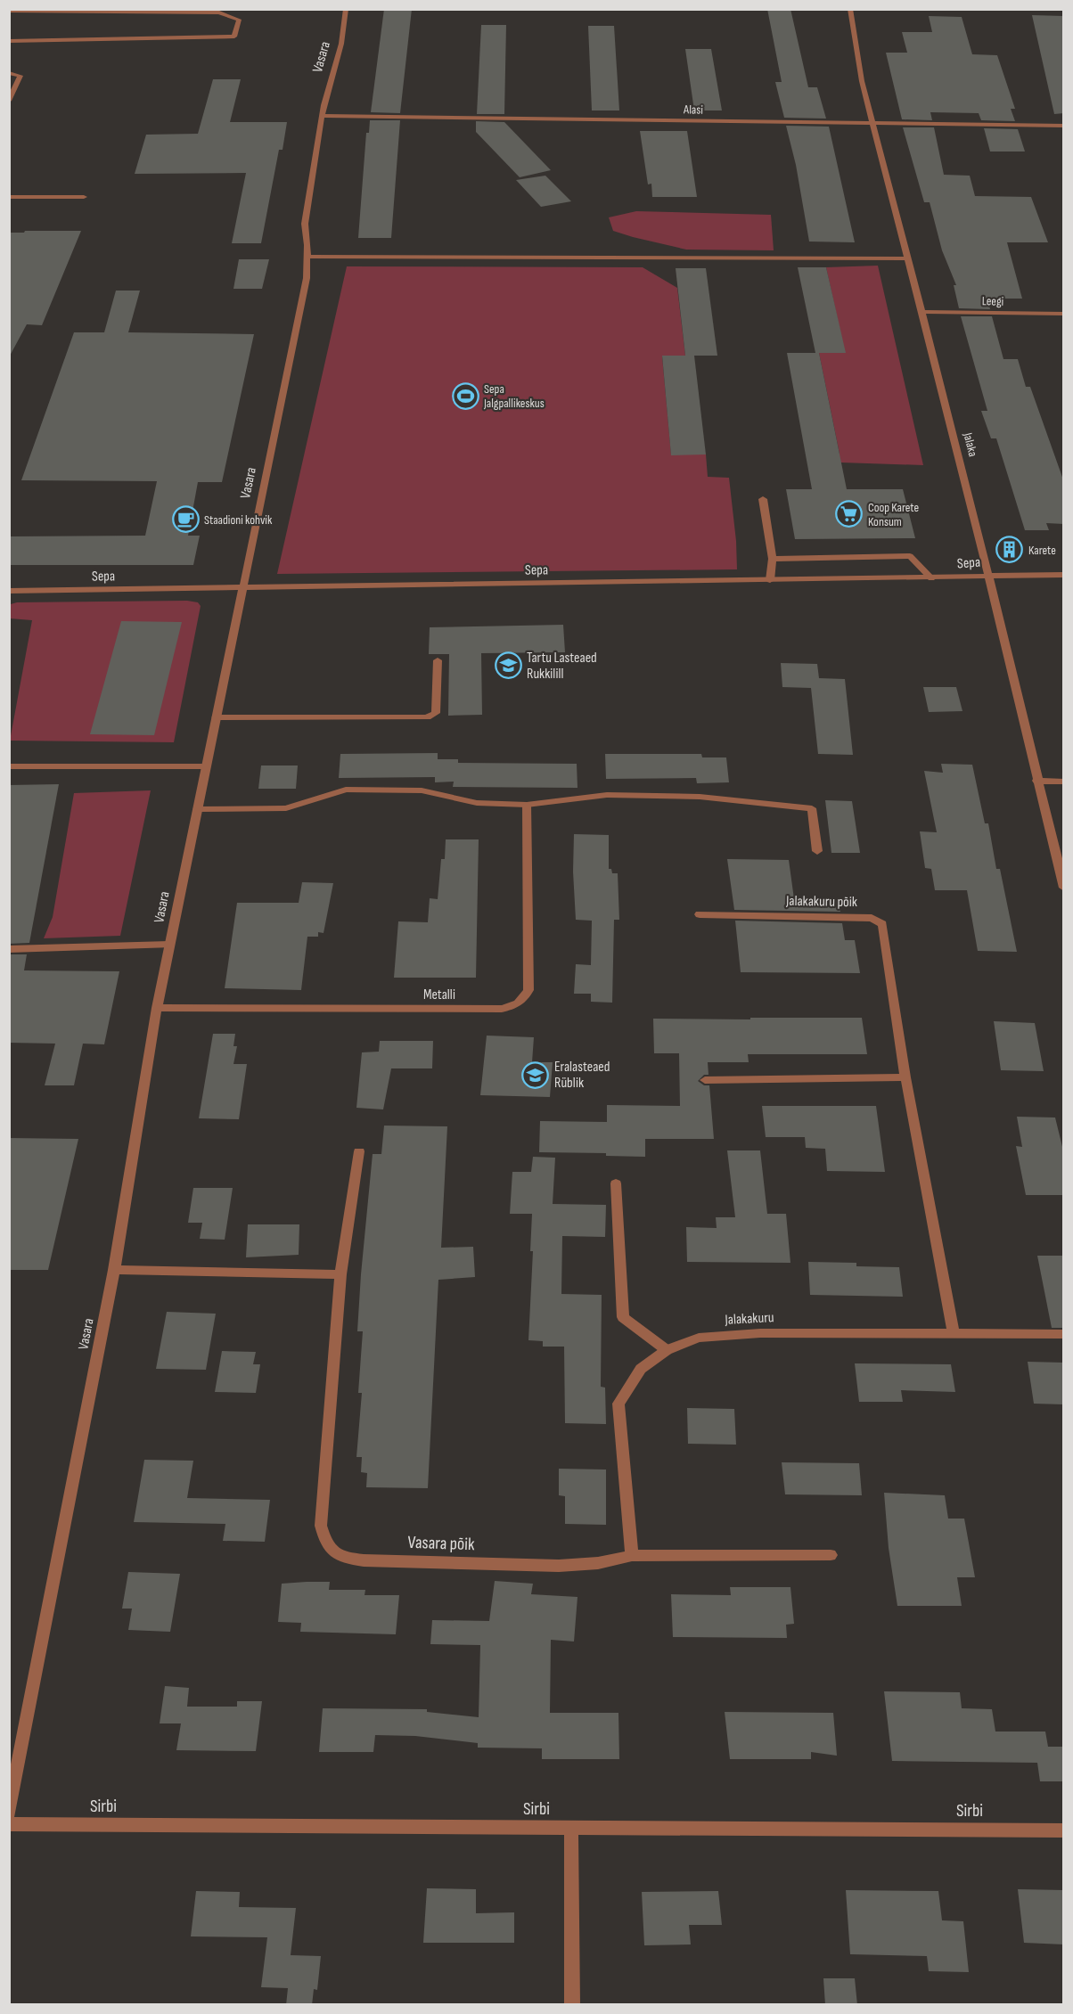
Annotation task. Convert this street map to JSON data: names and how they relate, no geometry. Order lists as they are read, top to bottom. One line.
{"streets":{"street":["Vasara","Alasi","Leegi","Jalaka","Sepa","Jalakakuru põik","Metalli","Jalakakuru","Vasara põik","Sirbi"]},"crossings":[["Vasara","Alasi"],["Vasara","Sepa"],["Vasara","Metalli"],["Alasi","Jalaka"],["Leegi","Jalaka"],["Jalaka","Sepa"],["Jalakakuru põik","Jalakakuru"],["Jalakakuru","Vasara põik"]],"places":{"sports":["Sepa Jalgpallikeskus"],"supermarket":["Coop Karete Konsum"],"cafe":["Staadioni kohvik"],"building":["Karete"],"school or university":["Tartu Lasteaed Rukkilill","Eralasteaed Rüblik"]}}
